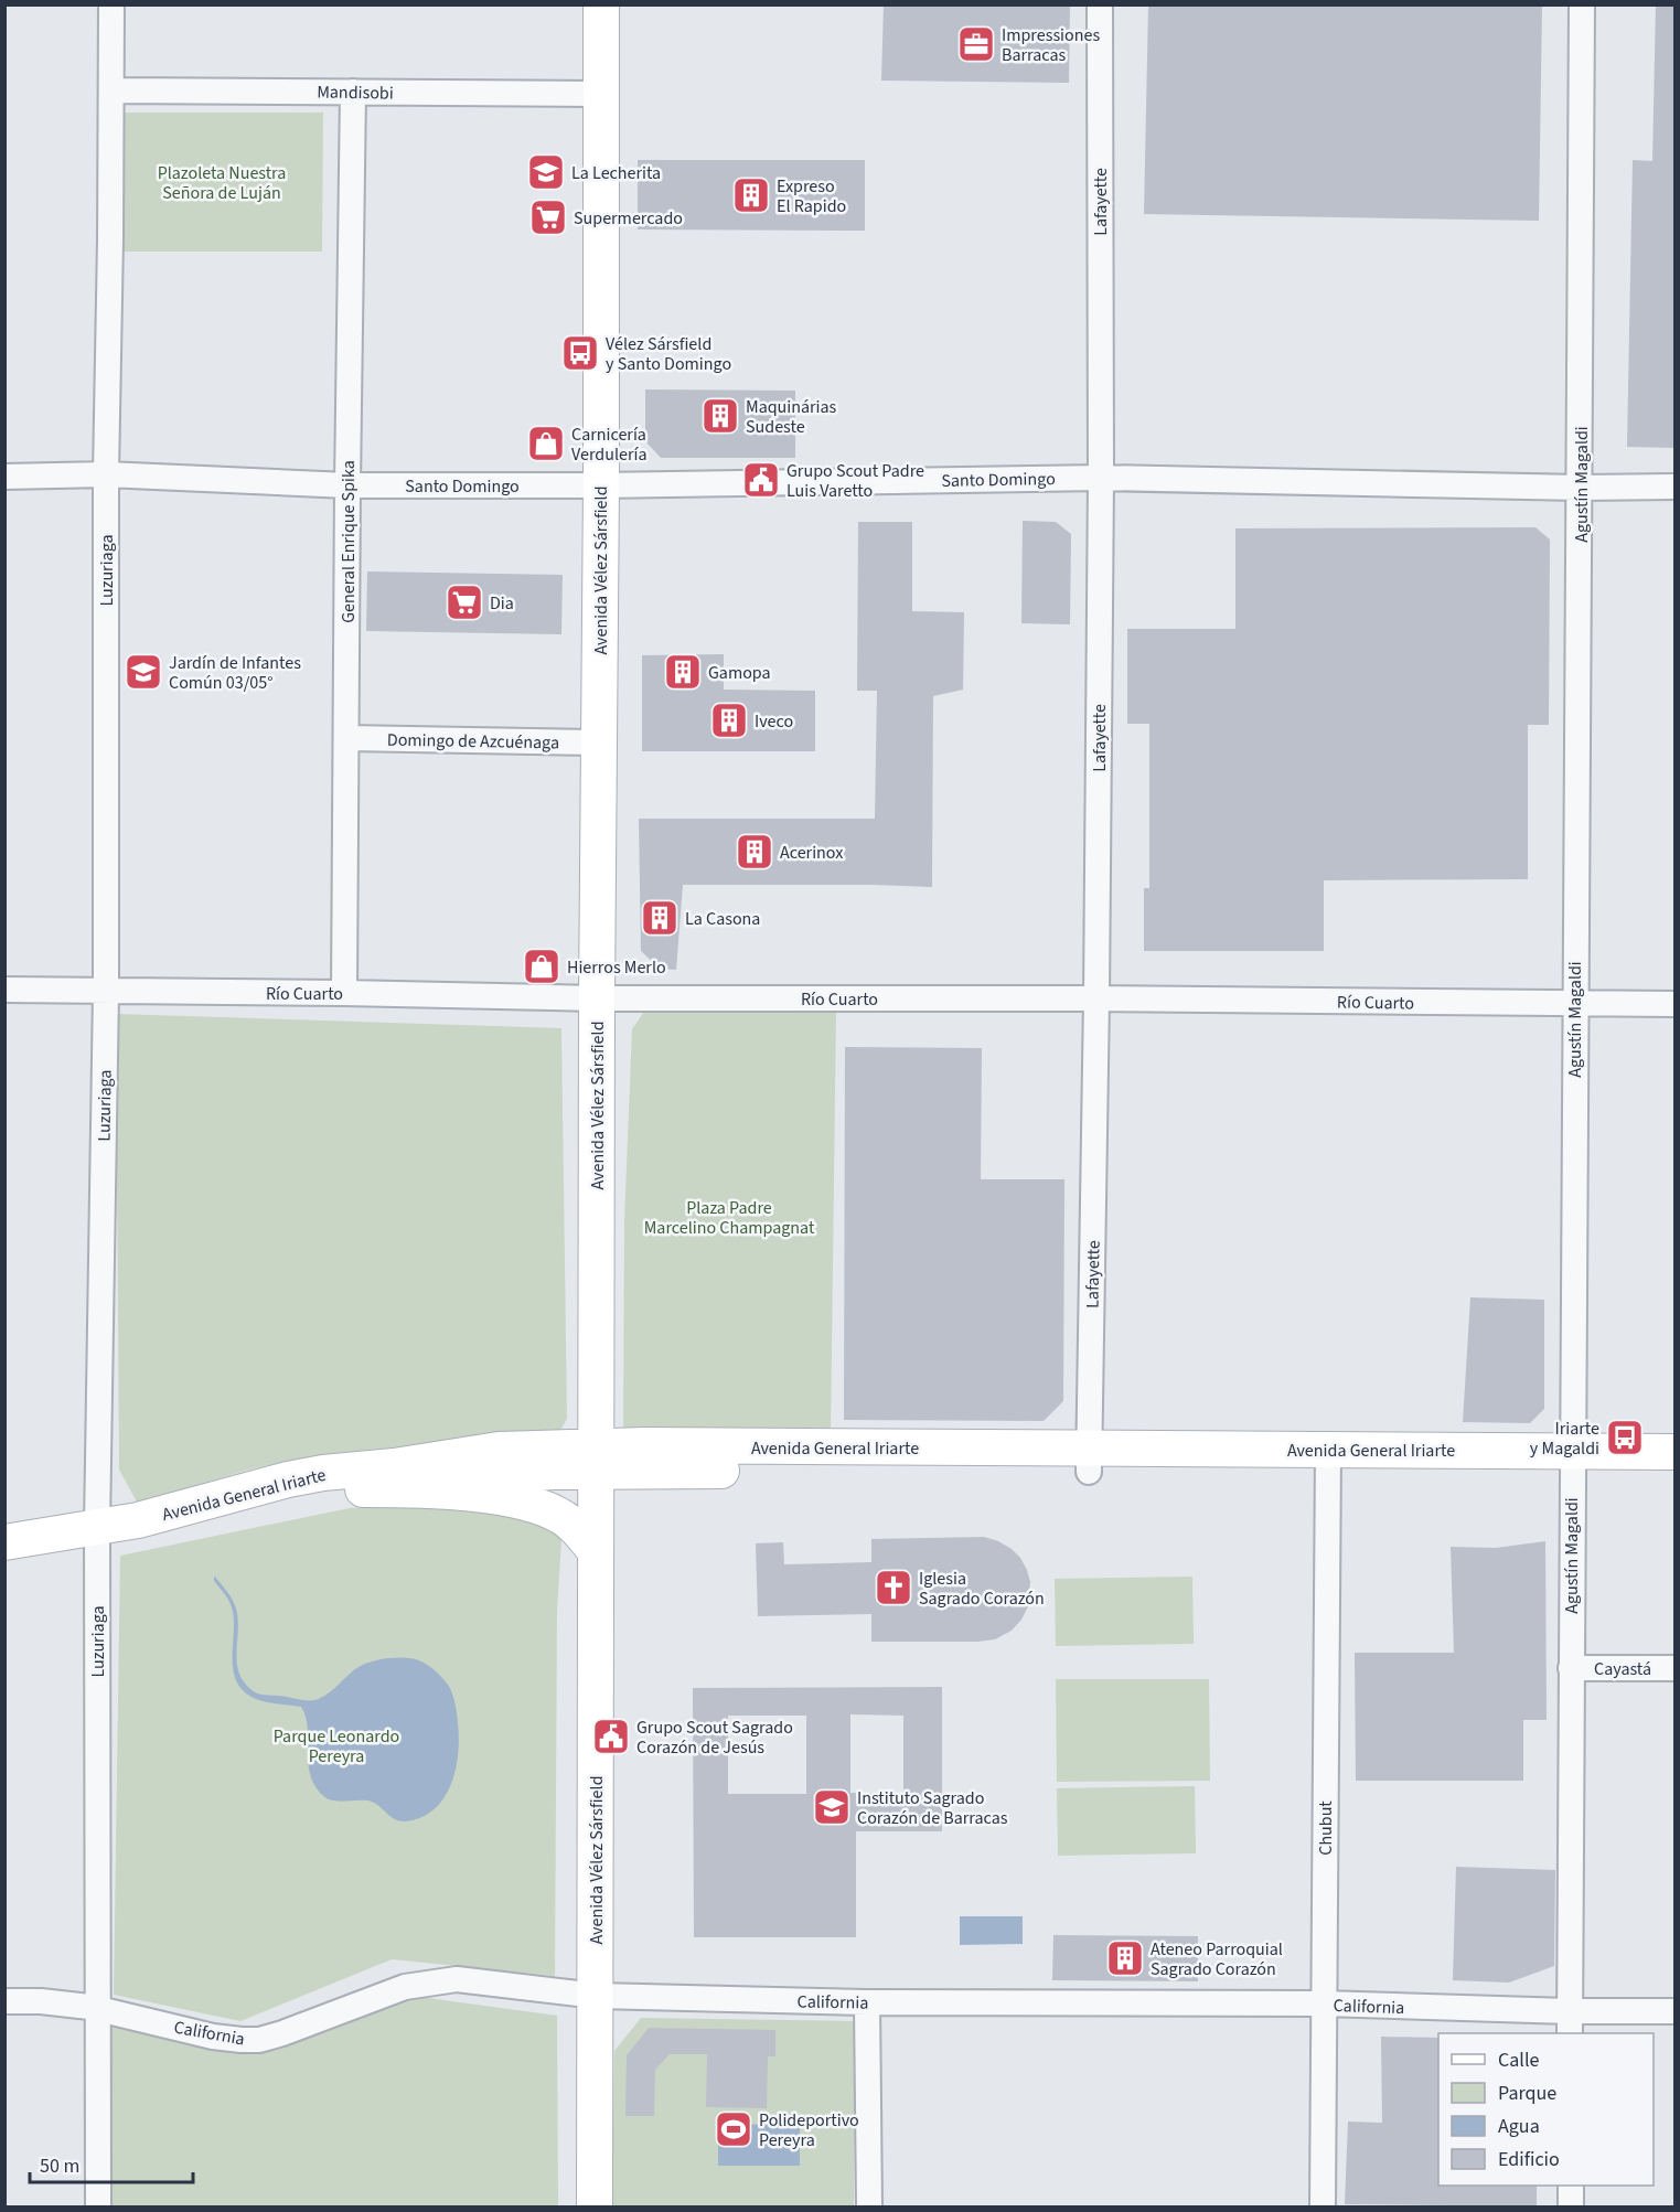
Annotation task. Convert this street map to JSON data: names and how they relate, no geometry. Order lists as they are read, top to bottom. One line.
{"streets":{"main road":["Avenida Vélez Sársfield","Avenida General Iriarte"],"street":["Mandisobi","Lafayette","Santo Domingo","Agustín Magaldi","General Enrique Spika","Luzuriaga","Domingo de Azcuénaga","Río Cuarto","Cayastá","Chubut","California"]},"crossings":[["Mandisobi","General Enrique Spika"],["Mandisobi","Luzuriaga"],["Mandisobi","Avenida Vélez Sársfield"],["Lafayette","Santo Domingo"],["Lafayette","Río Cuarto"],["Lafayette","Avenida General Iriarte"],["Santo Domingo","Agustín Magaldi"],["Santo Domingo","General Enrique Spika"],["Santo Domingo","Luzuriaga"],["Santo Domingo","Avenida Vélez Sársfield"],["Agustín Magaldi","Río Cuarto"],["Agustín Magaldi","Avenida General Iriarte"],["Agustín Magaldi","Cayastá"],["Agustín Magaldi","California"],["General Enrique Spika","Domingo de Azcuénaga"],["General Enrique Spika","Río Cuarto"],["Luzuriaga","Río Cuarto"],["Luzuriaga","Avenida General Iriarte"],["Luzuriaga","California"],["Avenida Vélez Sársfield","Domingo de Azcuénaga"],["Avenida Vélez Sársfield","Río Cuarto"],["Avenida Vélez Sársfield","Avenida General Iriarte"],["Avenida Vélez Sársfield","California"],["Avenida General Iriarte","Chubut"],["Chubut","California"]],"parks":["Plazoleta Nuestra Señora de Luján","Plaza Padre Marcelino Champagnat","Parque Leonardo Pereyra"],"places":{"office":["Impressiones Barracas"],"school or university":["La Lecherita","Jardín de Infantes Común 03/05°","Instituto Sagrado Corazón de Barracas"],"building":["Expreso El Rapido","Maquinárias Sudeste","Gamopa","Iveco","Acerinox","La Casona","Ateneo Parroquial Sagrado Corazón"],"supermarket":["Supermercado","Dia"],"bus stop":["Vélez Sársfield y Santo Domingo","Iriarte y Magaldi"],"shop":["Carnicería Verdulería","Hierros Merlo"],"public building":["Grupo Scout Padre Luis Varetto","Grupo Scout Sagrado Corazón de Jesús"],"church":["Iglesia Sagrado Corazón"],"sports":["Polideportivo Pereyra"]},"legend":["Calle","Parque","Agua","Edificio"],"scale_bar":"50 m"}
